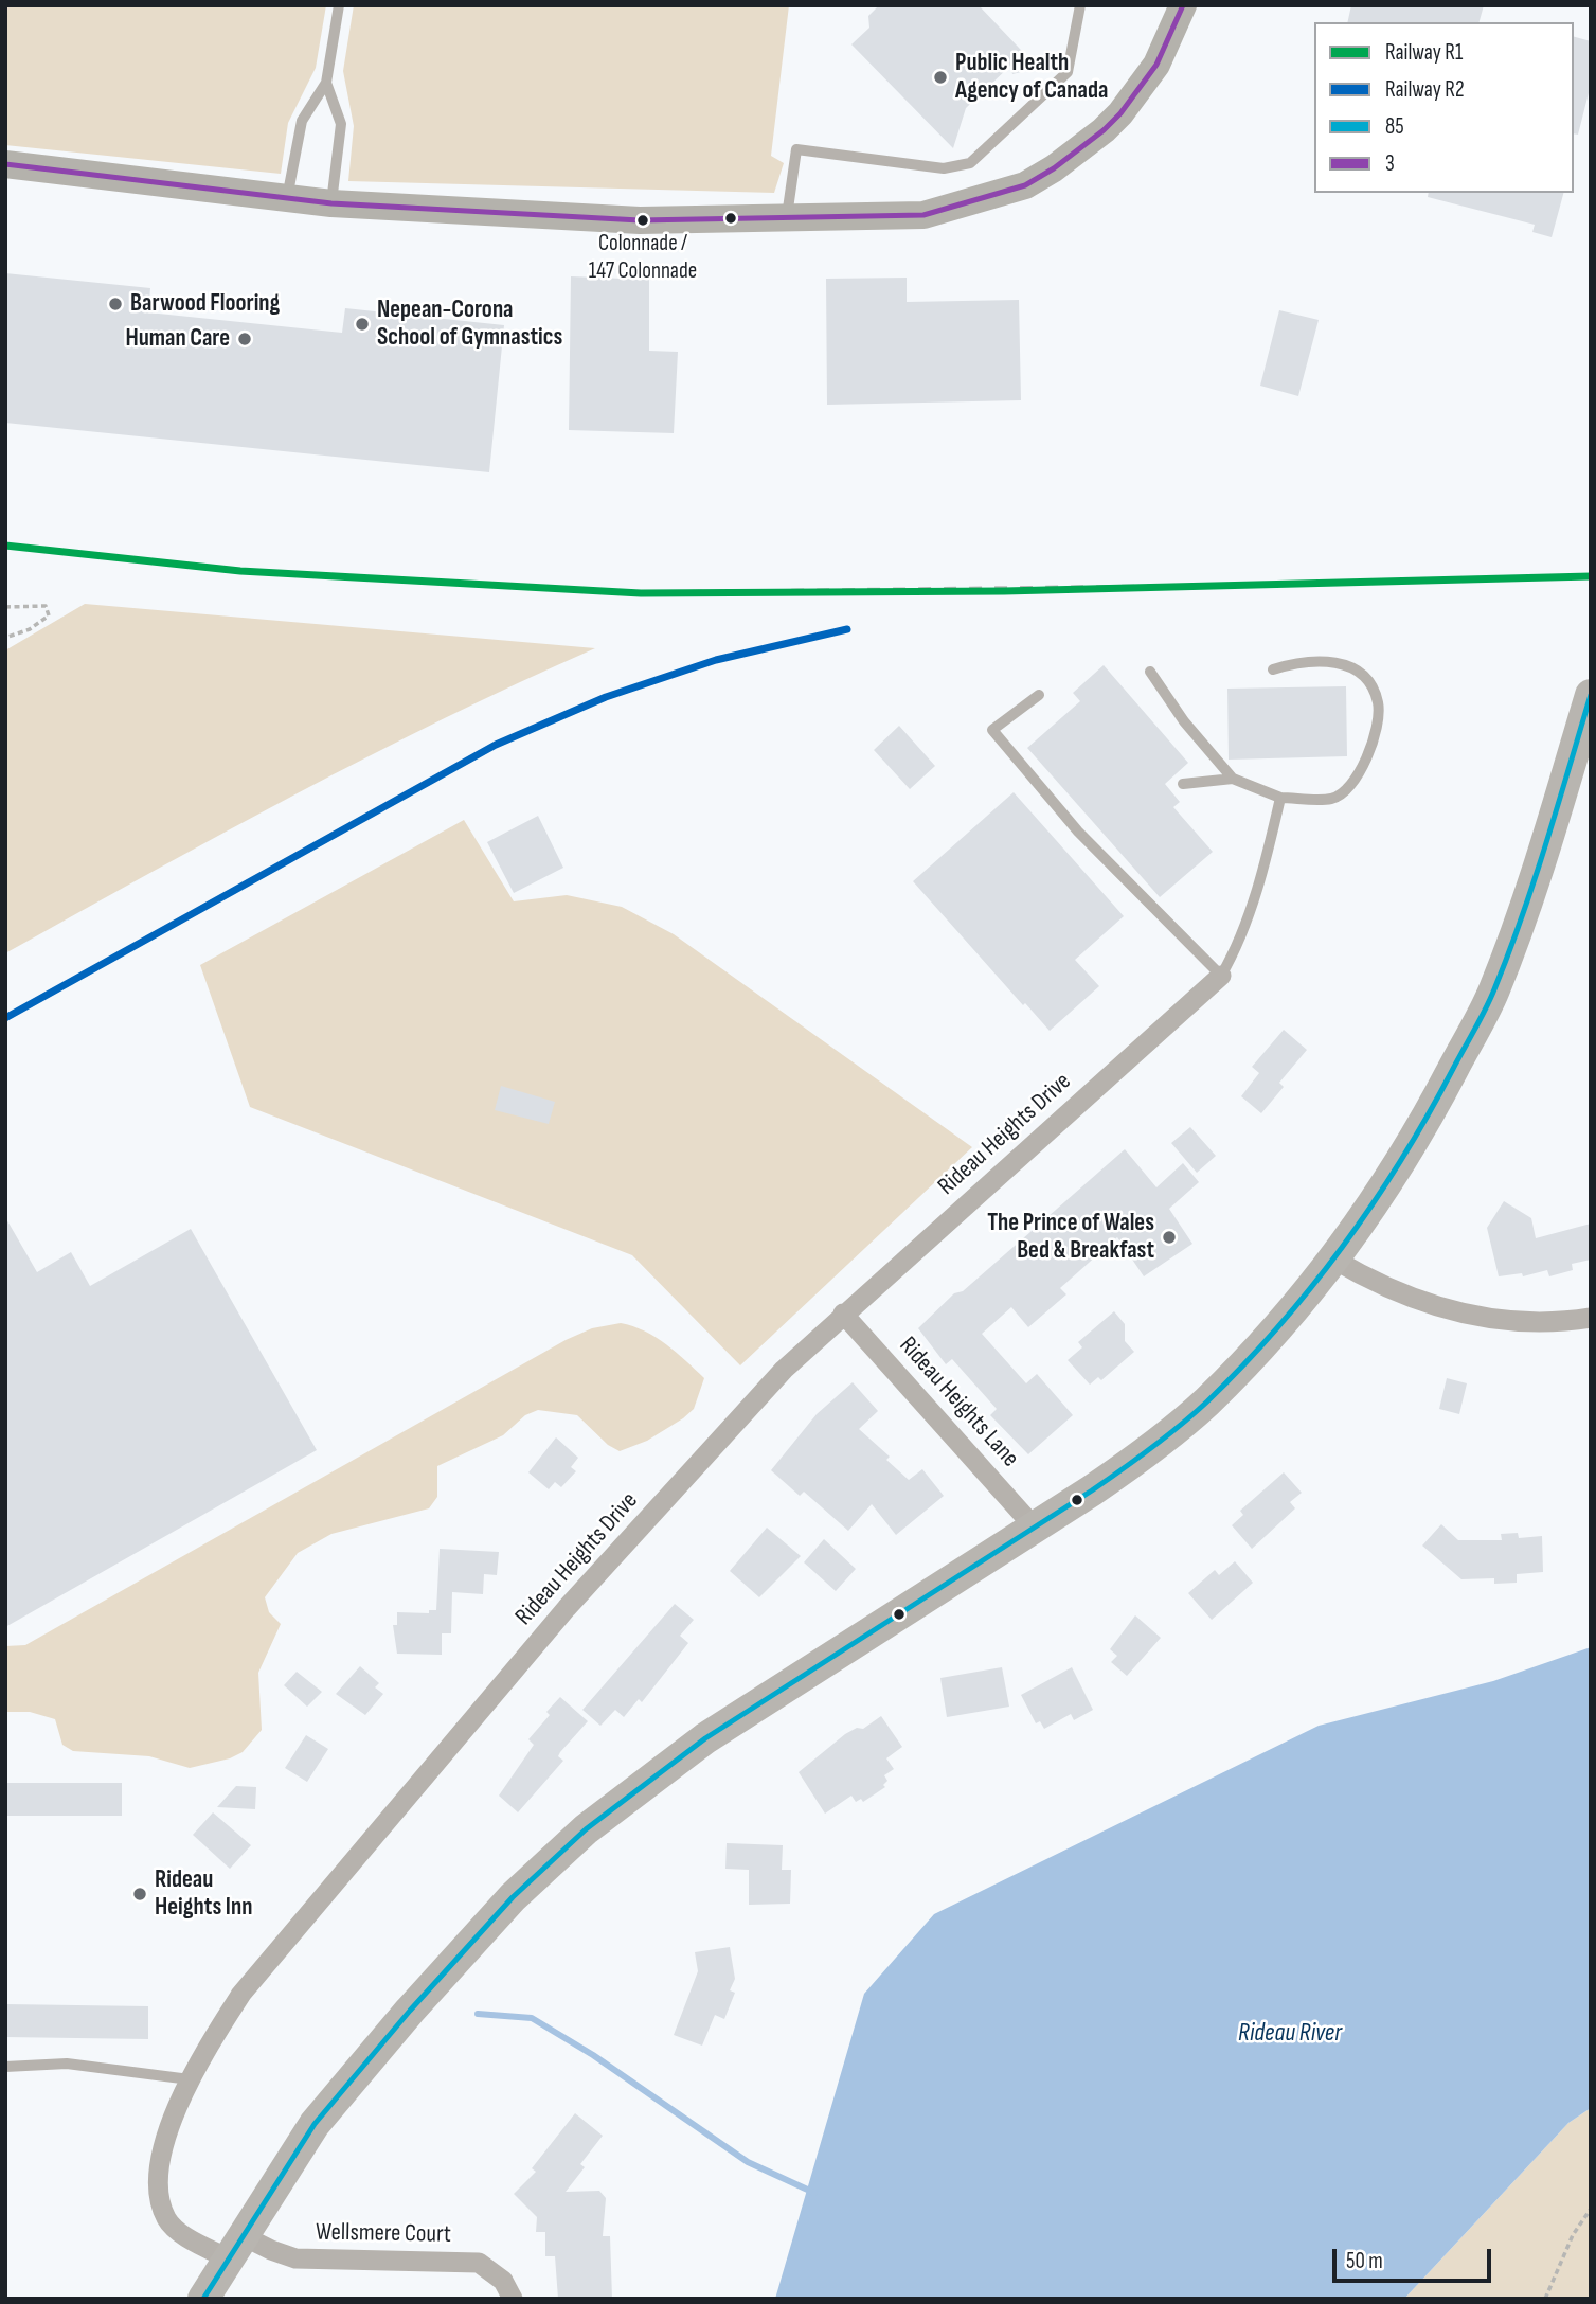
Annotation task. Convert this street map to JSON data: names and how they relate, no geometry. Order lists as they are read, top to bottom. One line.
{"streets":{"street":["Rideau Heights Drive","Rideau Heights Lane","Wellsmere Court"]},"crossings":[["Rideau Heights Drive","Rideau Heights Lane"],["Rideau Heights Drive","Wellsmere Court"]],"water":["Rideau River"],"places":["Public Health Agency of Canada","Colonnade / 147 Colonnade","Barwood Flooring","Nepean-Corona School of Gymnastics","Human Care","The Prince of Wales Bed & Breakfast","Rideau Heights Inn"],"lines":["transit line 3","rail line R1","rail line R2","transit line 85"],"legend":["Railway R1","Railway R2","85","3"],"scale_bar":"50 m"}
